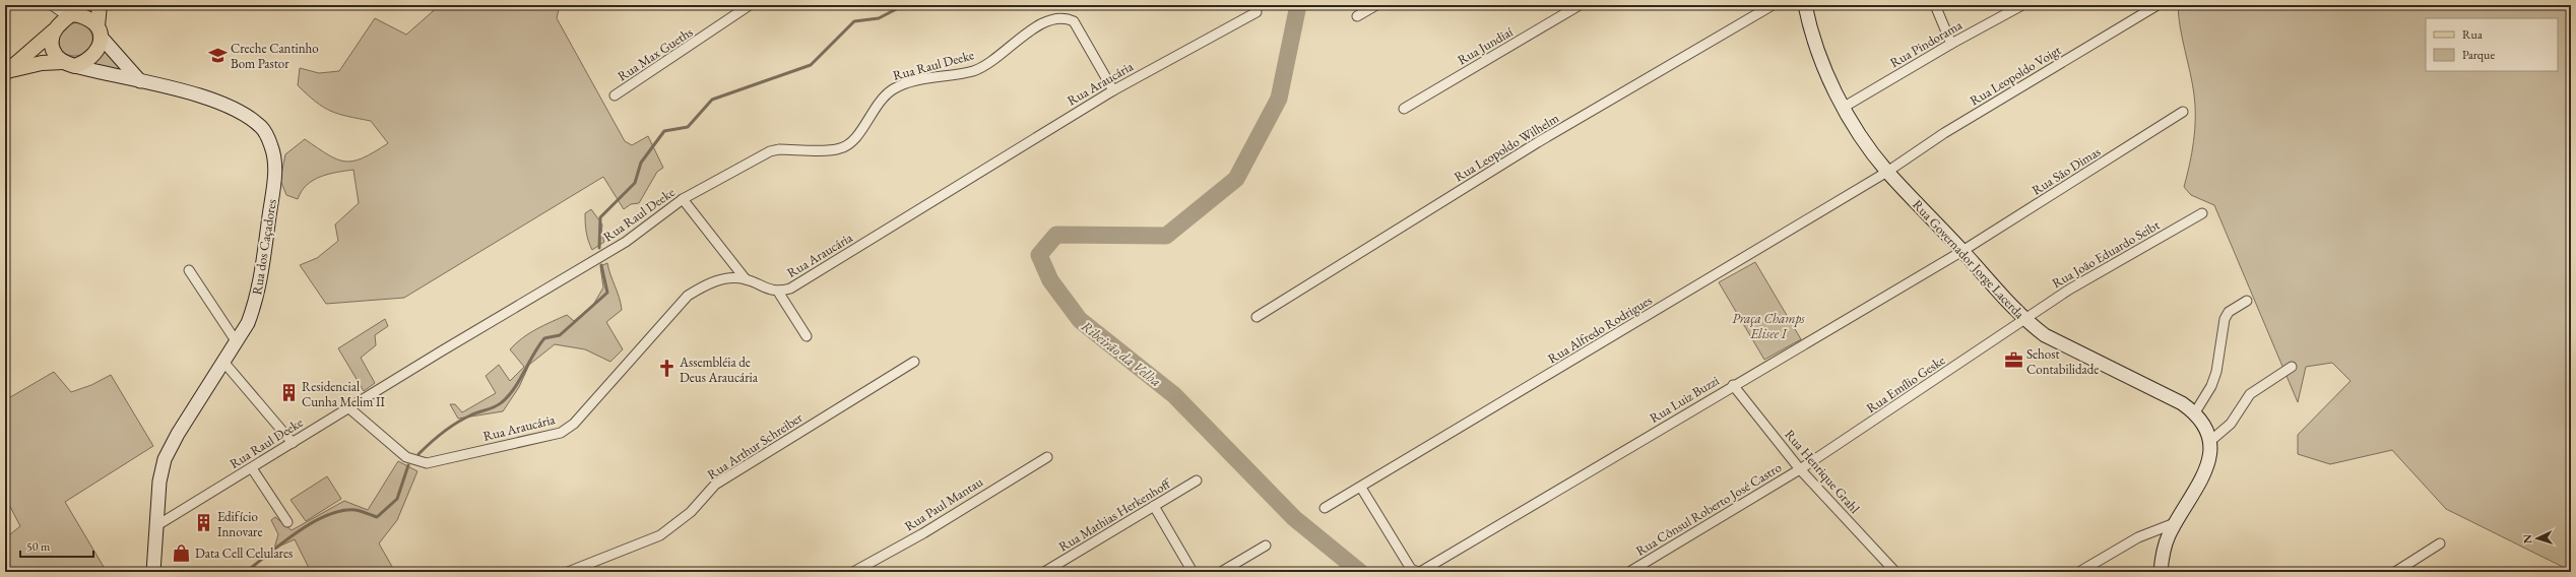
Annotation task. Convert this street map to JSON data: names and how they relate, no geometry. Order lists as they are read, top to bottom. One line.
{"streets":{"main road":["Rua dos Caçadores","Rua Governador Jorge Lacerda"],"street":["Rua Pindorama","Rua Jundiaí","Rua Max Gueths","Rua Raul Deeke","Rua Leopoldo Voigt","Rua Araucária","Rua Leopoldo Wilhelm","Rua São Dimas","Rua João Eduardo Seibt","Rua Alfredo Rodrigues","Rua Emílio Geske","Rua Luiz Buzzi","Rua Arthur Schreiber","Rua Henrique Grahl","Rua Paul Mantau","Rua Cônsul Roberto José Castro","Rua Mathias Herkenhoff"]},"crossings":[["Rua Pindorama","Rua Governador Jorge Lacerda"],["Rua Raul Deeke","Rua Araucária"],["Rua Raul Deeke","Rua dos Caçadores"],["Rua Leopoldo Voigt","Rua Governador Jorge Lacerda"],["Rua Leopoldo Voigt","Rua Alfredo Rodrigues"],["Rua São Dimas","Rua Governador Jorge Lacerda"],["Rua São Dimas","Rua Luiz Buzzi"],["Rua João Eduardo Seibt","Rua Governador Jorge Lacerda"],["Rua João Eduardo Seibt","Rua Emílio Geske"],["Rua Governador Jorge Lacerda","Rua Alfredo Rodrigues"],["Rua Governador Jorge Lacerda","Rua Emílio Geske"],["Rua Governador Jorge Lacerda","Rua Luiz Buzzi"],["Rua Emílio Geske","Rua Henrique Grahl"],["Rua Emílio Geske","Rua Cônsul Roberto José Castro"],["Rua Luiz Buzzi","Rua Henrique Grahl"],["Rua Henrique Grahl","Rua Cônsul Roberto José Castro"]],"water":["Ribeirão da Velha"],"parks":["Praça Champs Elisee I"],"places":{"school or university":["Creche Cantinho Bom Pastor"],"office":["Sehost Contabilidade"],"church":["Assembléia de Deus Araucária"],"building":["Residencial Cunha Melim II","Edifício Innovare"],"shop":["Data Cell Celulares"]},"legend":["Rua","Parque"],"scale_bar":"50 m","north":"left"}
